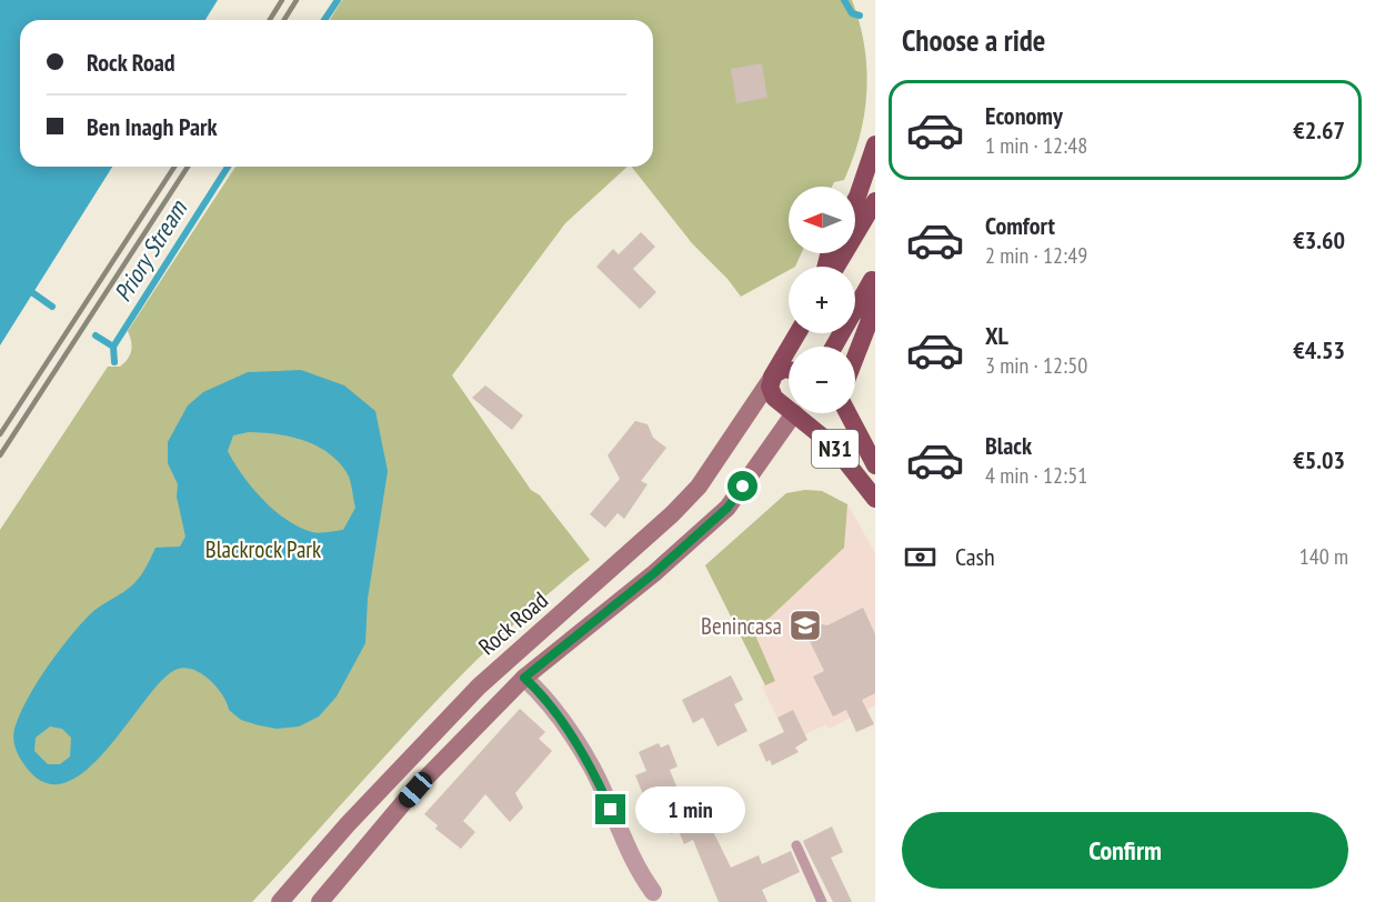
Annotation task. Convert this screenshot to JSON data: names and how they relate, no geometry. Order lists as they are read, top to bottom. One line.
{"streets":{"highway":["N31"],"main road":["Rock Road"]},"crossings":[["N31","Rock Road"]],"water":["Priory Stream"],"parks":["Blackrock Park"],"places":{"school or university":["Benincasa"]},"north":"left","page":{"heading":"Choose a ride","banner":["Rock Road","Ben Inagh Park"],"list":[{"name":"Economy","note":"1 min · 12:48","value":"€2.67"},{"name":"Comfort","note":"2 min · 12:49","value":"€3.60"},{"name":"XL","note":"3 min · 12:50","value":"€4.53"},{"name":"Black","note":"4 min · 12:51","value":"€5.03"}],"map_buttons":["+","−"],"pay":["Cash","140 m"],"bubble":"1 min","buttons":"Confirm"}}
